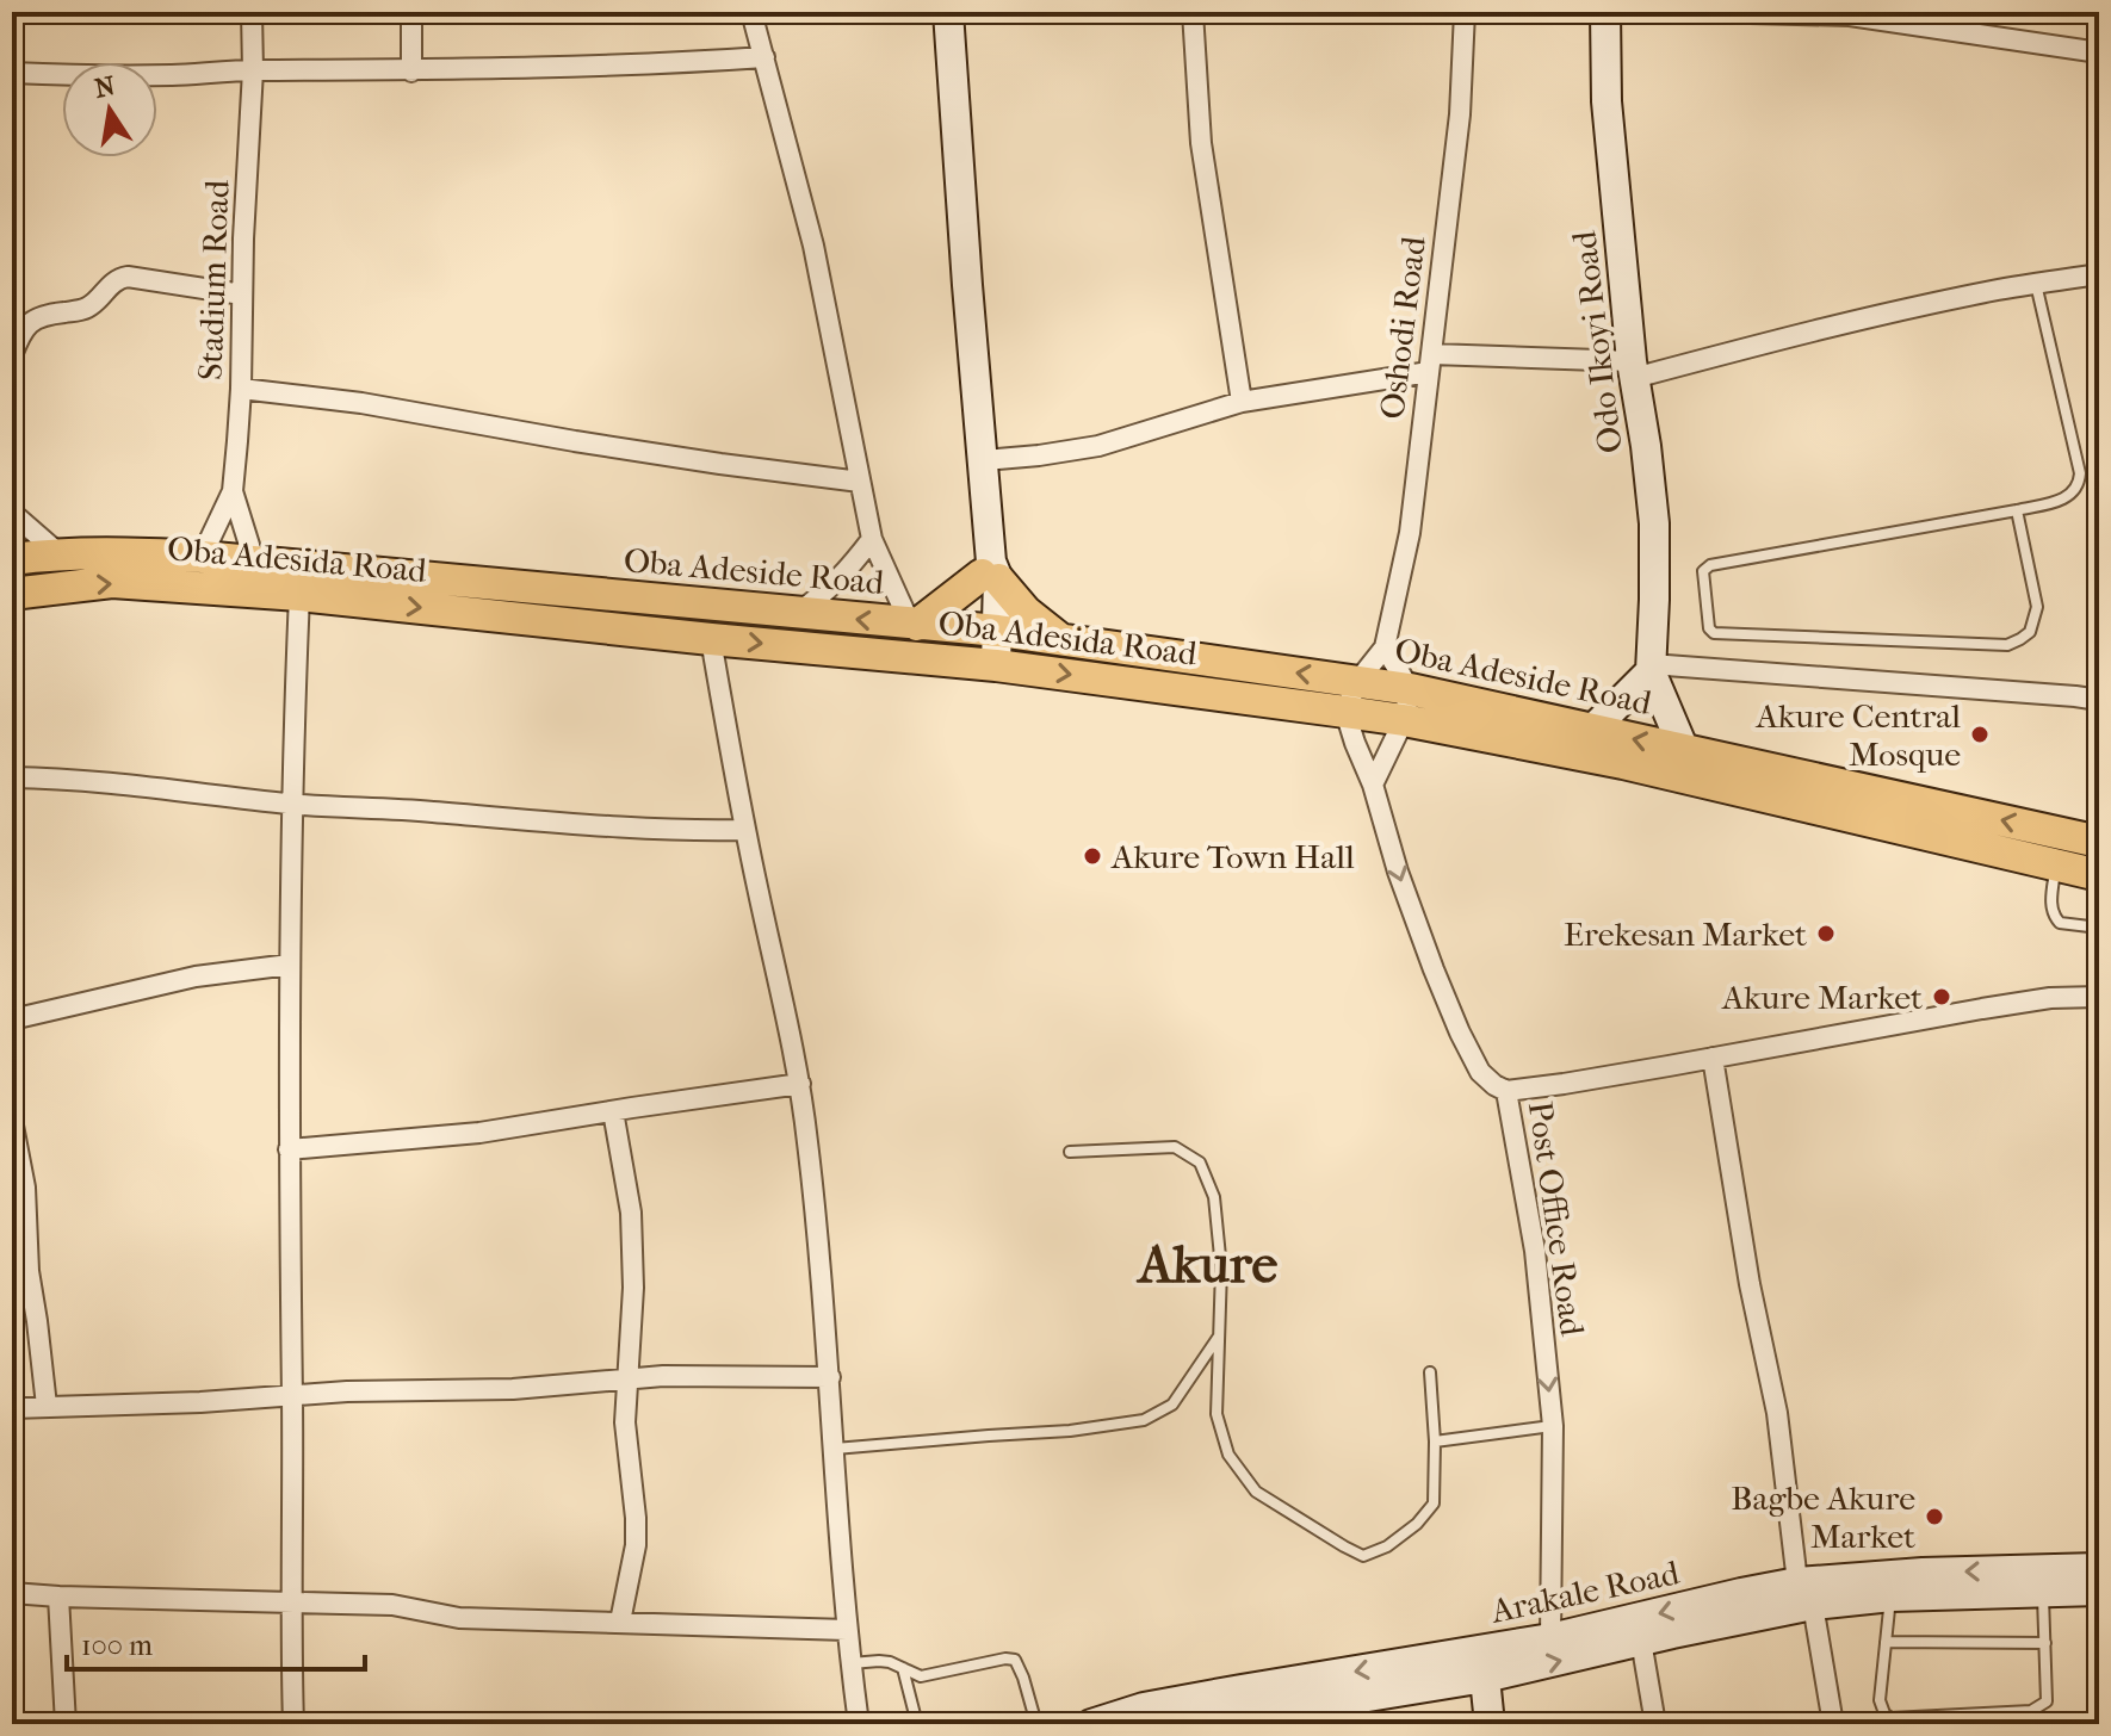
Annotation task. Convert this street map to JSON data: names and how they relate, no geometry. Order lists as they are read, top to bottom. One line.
{"streets":{"main road":["Odo Ikoyi Road","Oba Adesida Road","Oba Adeside Road","Arakale Road"],"street":["Stadium Road","Oshodi Road","Post Office Road"]},"crossings":[["Oba Adesida Road","Post Office Road"],["Post Office Road","Arakale Road"]],"one_way":["Oba Adesida Road","Oba Adeside Road","Post Office Road"],"districts":["Akure"],"places":["Akure Central Mosque","Akure Town Hall","Erekesan Market","Akure Market","Bagbe Akure Market"],"scale_bar":"100 m","north":"top"}
